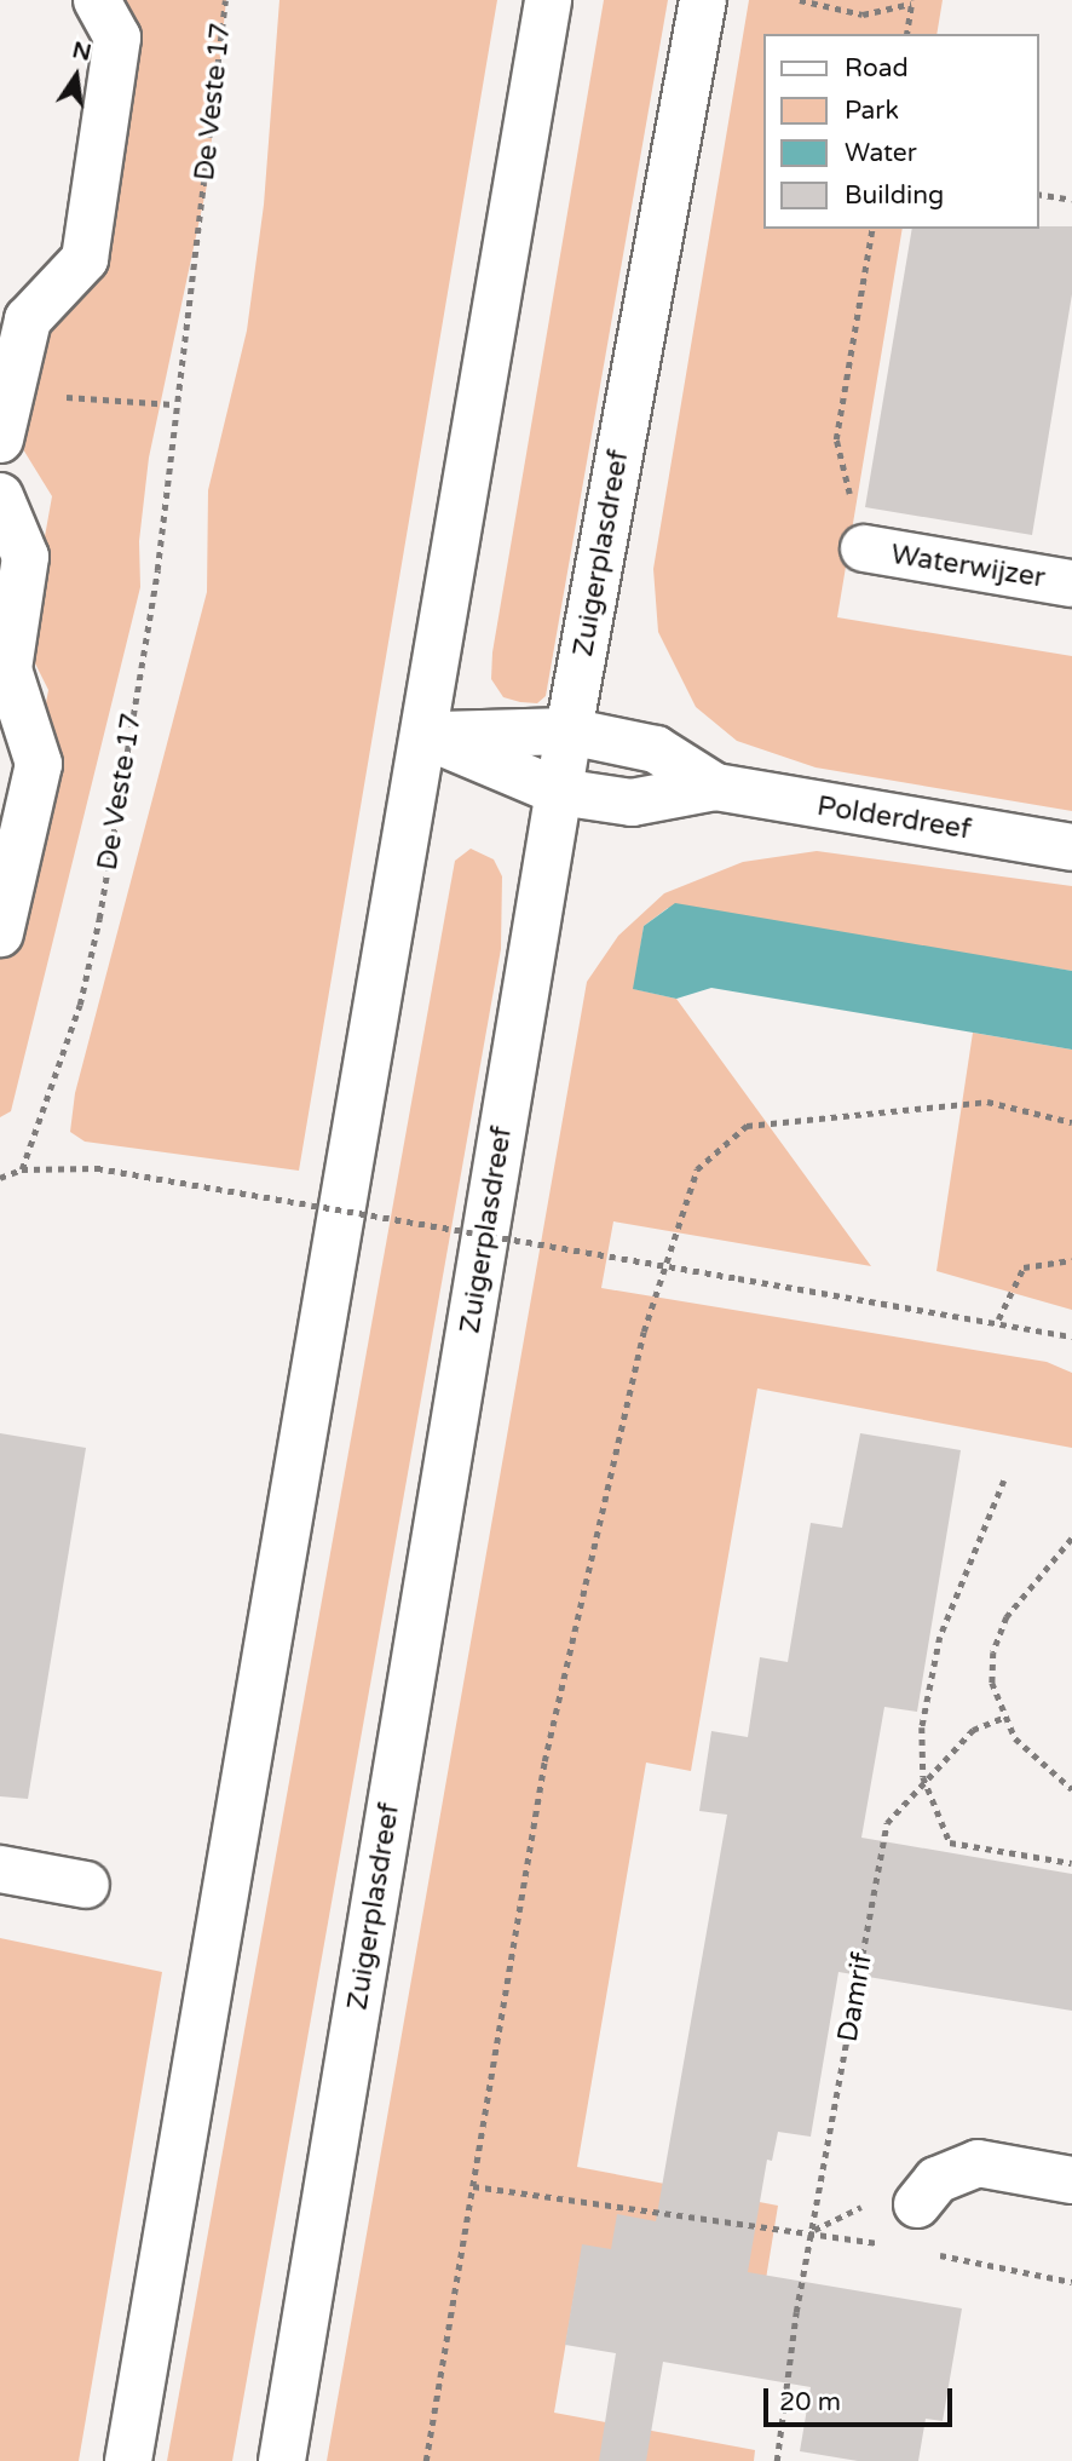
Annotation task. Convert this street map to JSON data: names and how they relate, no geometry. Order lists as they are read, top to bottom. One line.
{"streets":{"main road":["Zuigerplasdreef","Waterwijzer","Polderdreef"],"path":["De Veste 17","Damrif"]},"crossings":[["Zuigerplasdreef","Polderdreef"]],"legend":["Road","Park","Water","Building"],"scale_bar":"20 m","north":"top"}
